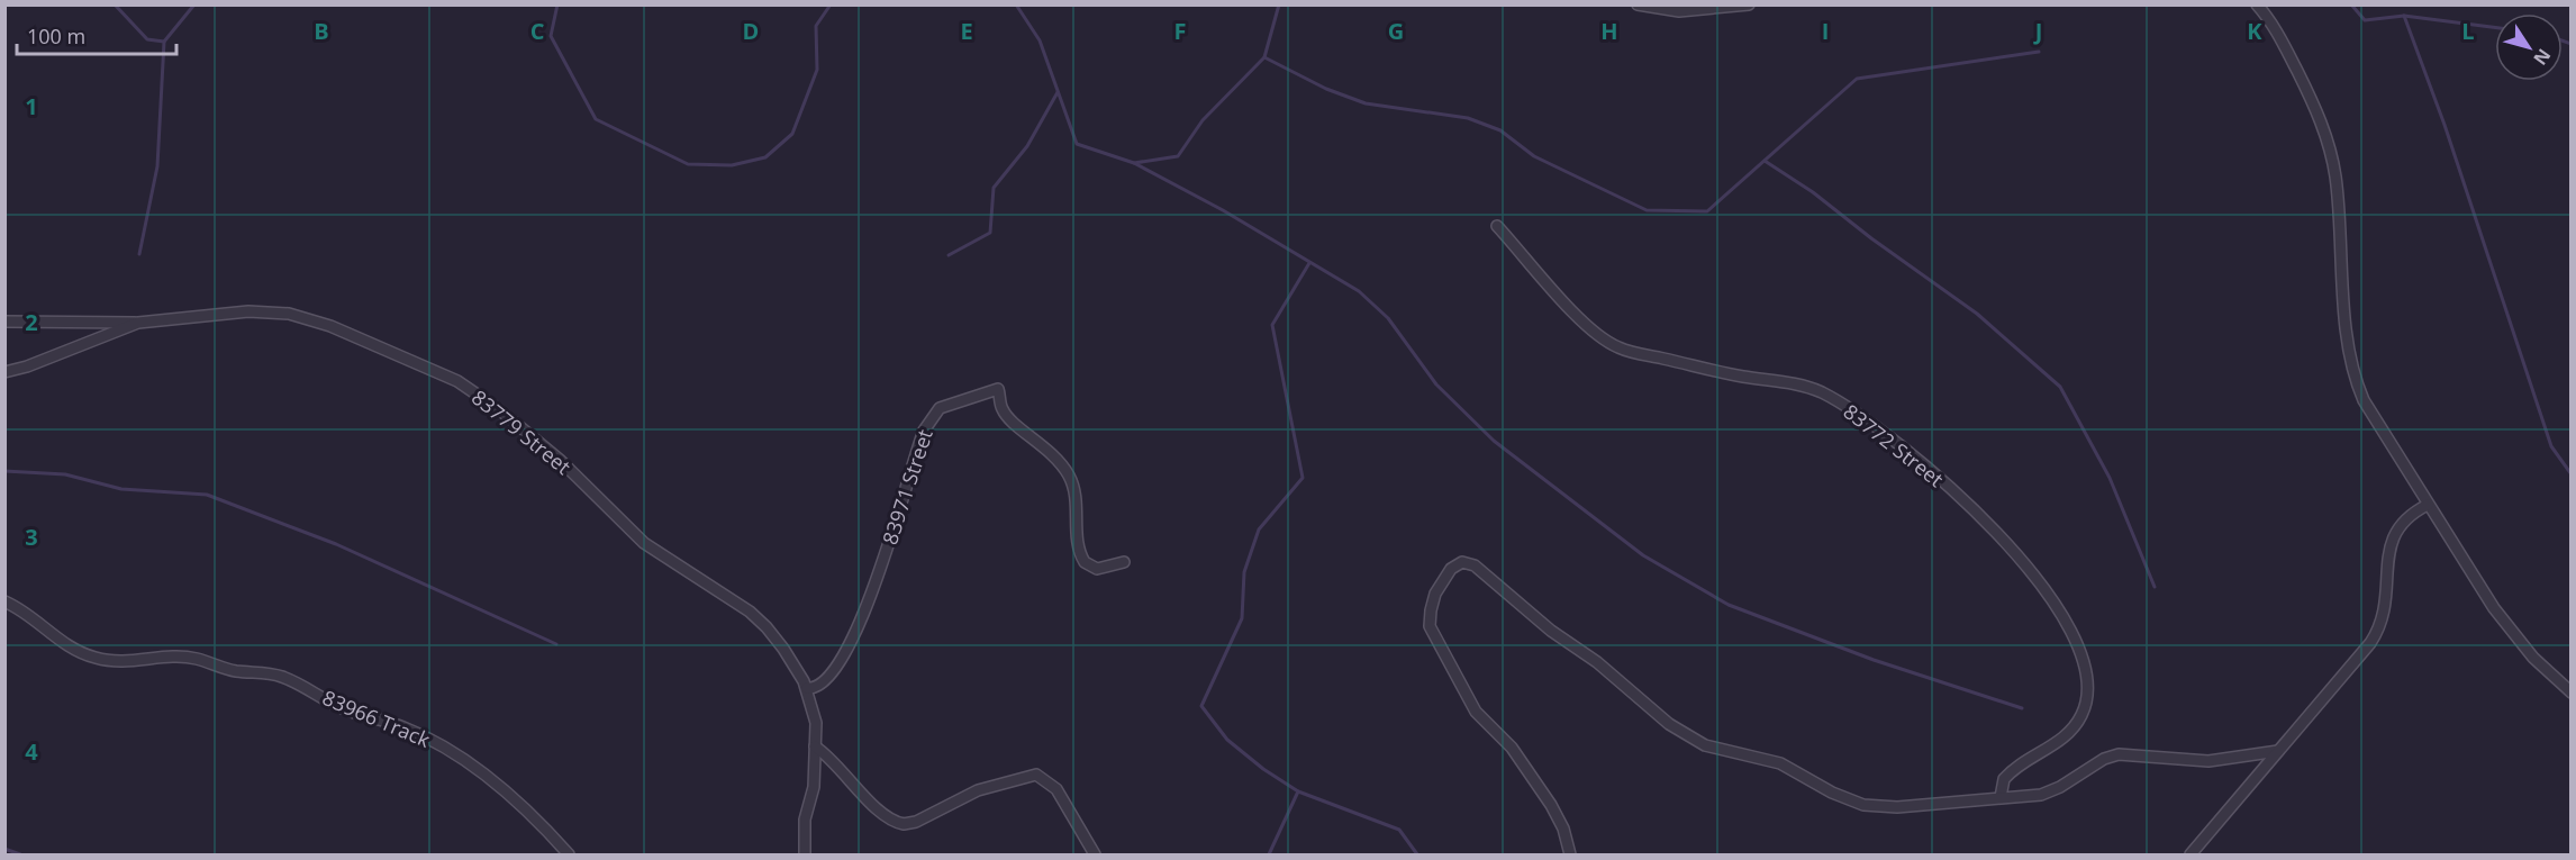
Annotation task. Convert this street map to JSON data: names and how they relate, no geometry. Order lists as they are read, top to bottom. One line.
{"streets":{"street":["83779 Street","83772 Street","83971 Street","83966 Track"]},"crossings":[["83779 Street","83971 Street"]],"scale_bar":"100 m","north":"bottom right","grid":{"columns":["B","C","D","E","F","G","H","I","J","K","L"],"rows":["1","2","3","4"]}}
